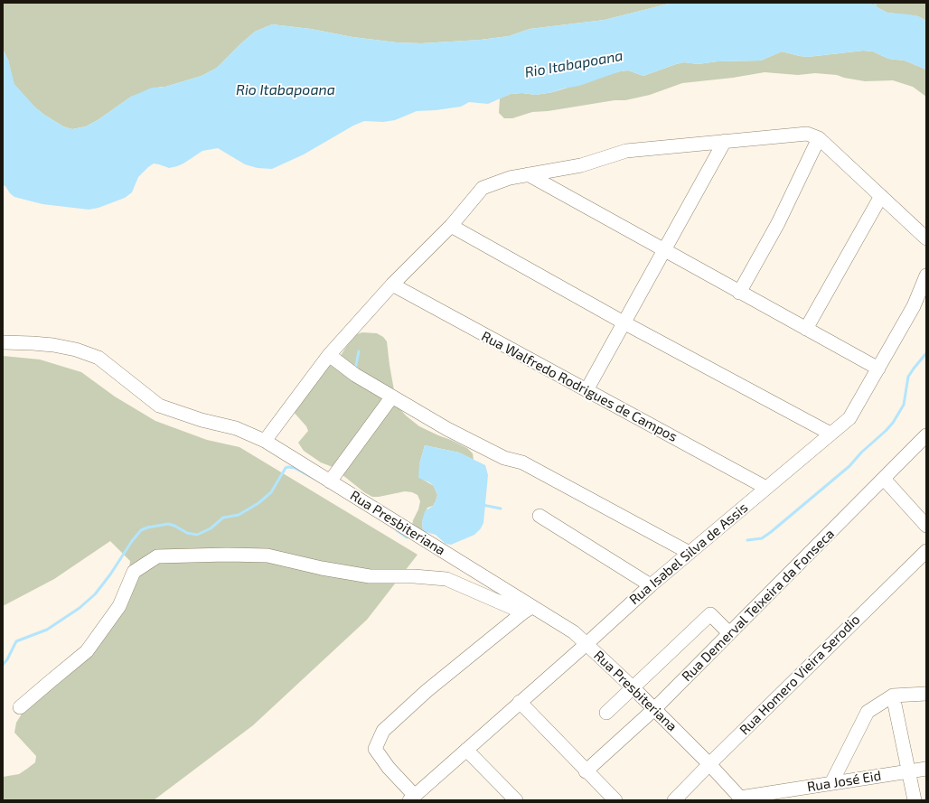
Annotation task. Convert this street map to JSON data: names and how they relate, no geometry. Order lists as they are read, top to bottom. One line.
{"streets":{"street":["Rua Walfredo Rodrigues de Campos","Rua Presbiteriana","Rua Isabel Silva de Assis","Rua Demerval Teixeira da Fonseca","Rua Homero Vieira Serodio","Rua José Eid"]},"crossings":[["Rua Walfredo Rodrigues de Campos","Rua Isabel Silva de Assis"],["Rua Presbiteriana","Rua Isabel Silva de Assis"],["Rua Presbiteriana","Rua Demerval Teixeira da Fonseca"],["Rua Presbiteriana","Rua Homero Vieira Serodio"],["Rua Presbiteriana","Rua José Eid"]],"water":["Rio Itabapoana"]}
